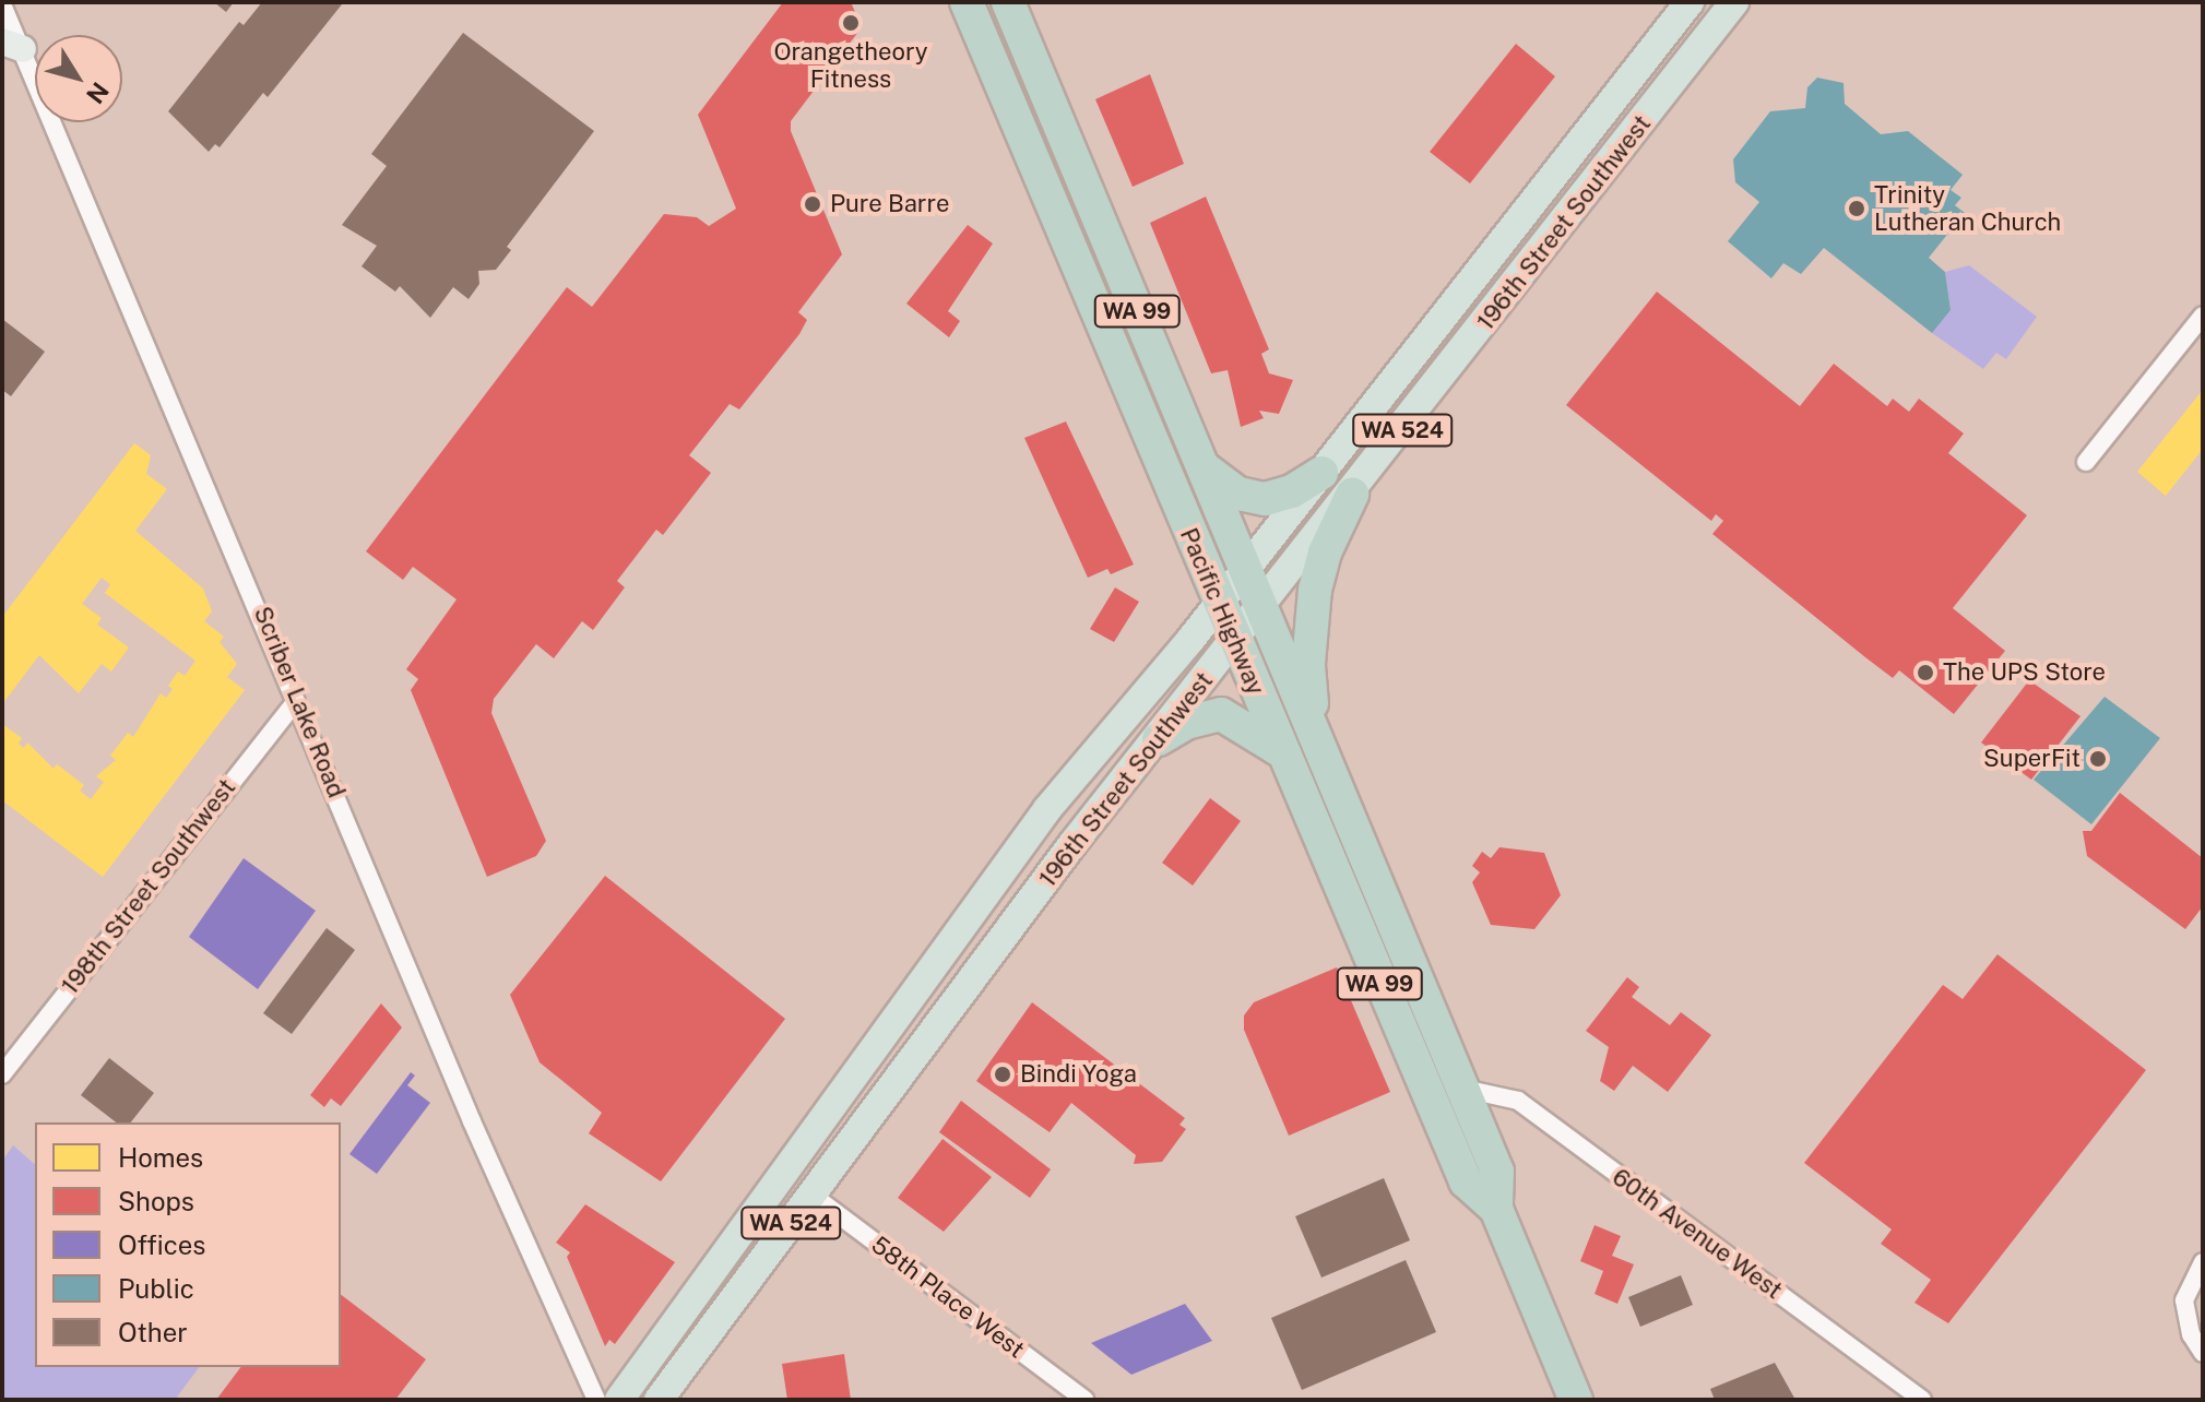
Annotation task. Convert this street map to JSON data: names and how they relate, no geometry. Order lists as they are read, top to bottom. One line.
{"streets":{"highway":["WA 99","Pacific Highway"],"main road":["196th Street Southwest","WA 524"],"street":["Scriber Lake Road","198th Street Southwest","60th Avenue West","58th Place West"]},"crossings":[["196th Street Southwest","Pacific Highway"],["196th Street Southwest","58th Place West"],["Pacific Highway","60th Avenue West"],["Scriber Lake Road","198th Street Southwest"]],"places":["Orangetheory Fitness","Pure Barre","Trinity Lutheran Church","The UPS Store","SuperFit","Bindi Yoga"],"legend":["Homes","Shops","Offices","Public","Other"],"north":"bottom right"}
